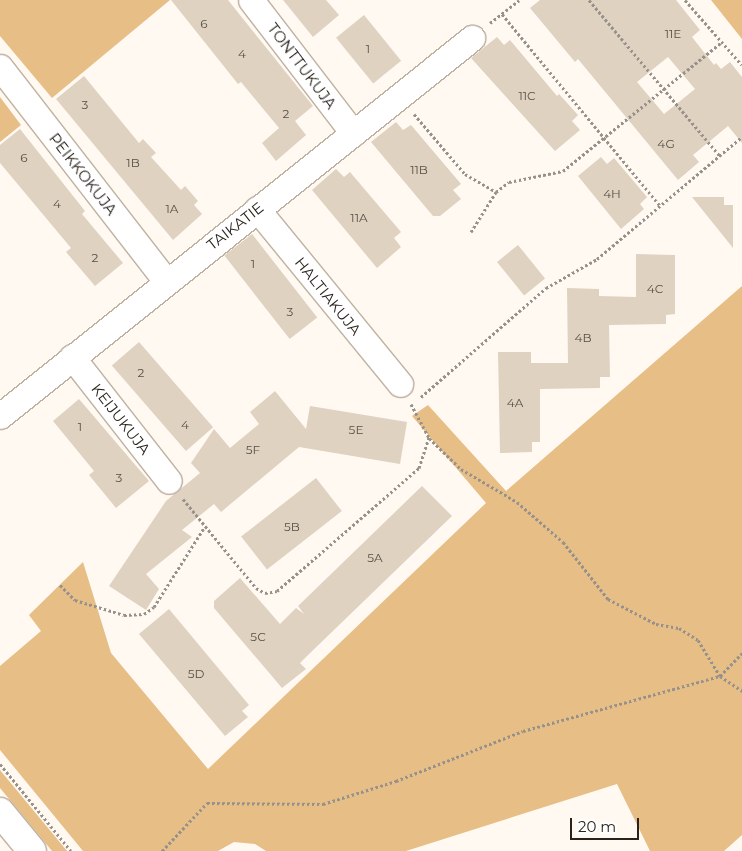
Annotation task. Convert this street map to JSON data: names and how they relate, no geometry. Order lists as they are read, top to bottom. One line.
{"streets":{"street":["TONTTUKUJA","PEIKKOKUJA","TAIKATIE","HALTIAKUJA","KEIJUKUJA"]},"crossings":[["TONTTUKUJA","TAIKATIE"],["PEIKKOKUJA","TAIKATIE"],["TAIKATIE","HALTIAKUJA"],["TAIKATIE","KEIJUKUJA"]],"house_numbers":["6","11E","1","4","11C","3","2","4G","6","1B","11B","4H","4","1A","11A","2","1","4C","3","4B","2","4A","4","1","5E","5F","3","5B","5A","5C","5D"],"scale_bar":"20 m"}
